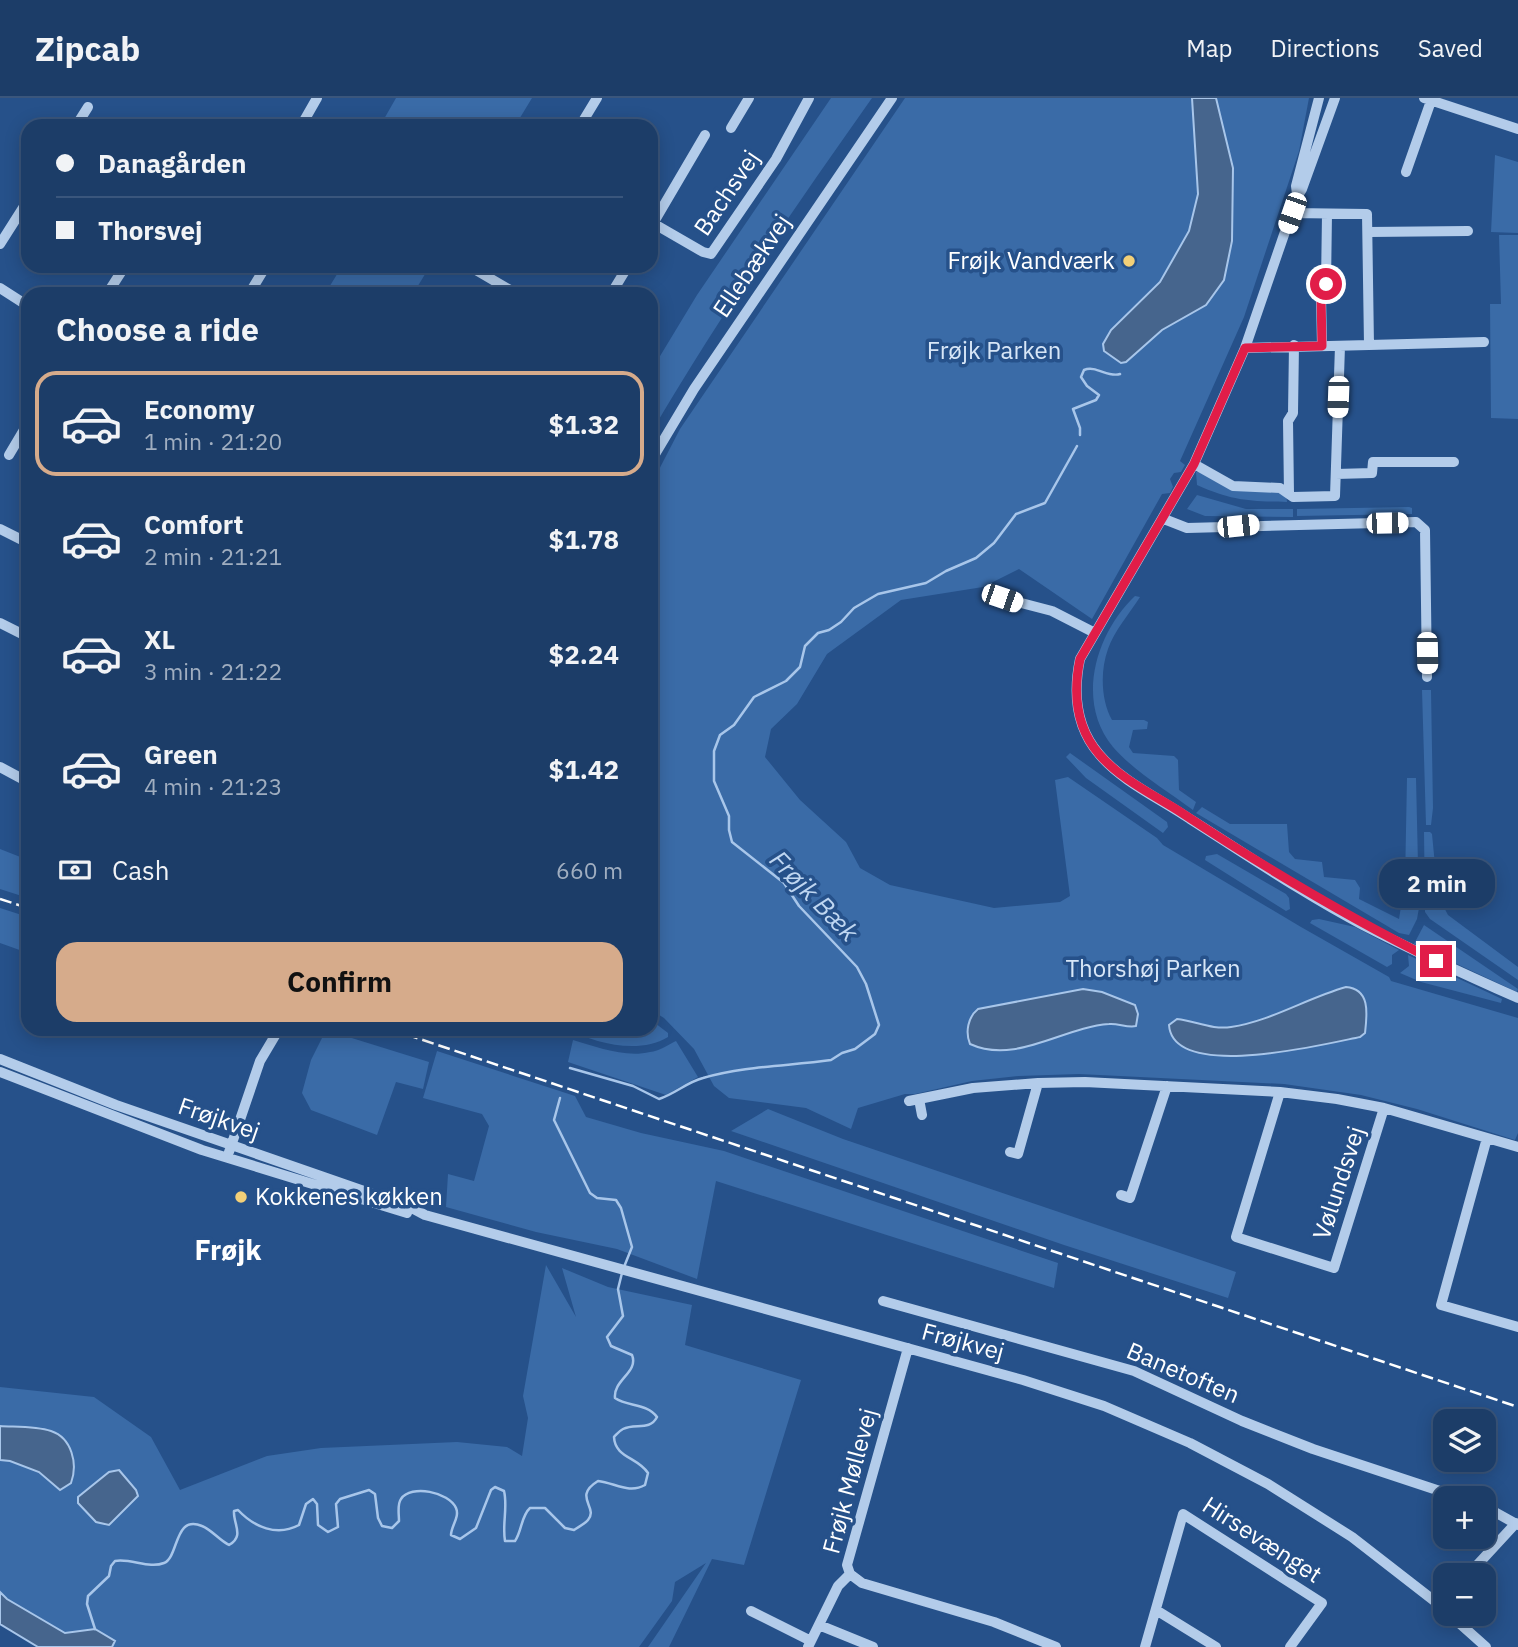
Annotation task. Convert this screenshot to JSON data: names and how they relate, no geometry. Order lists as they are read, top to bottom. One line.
{"streets":{"street":["Bachsvej","Ellebækvej","Frøjkvej","Vølundsvej","Banetoften","Frøjk Møllevej","Hirsevænget"]},"crossings":[["Frøjkvej","Frøjk Møllevej"]],"districts":["Frøjk"],"water":["Frøjk Bæk"],"parks":["Frøjk Parken","Thorshøj Parken"],"places":["Frøjk Vandværk","Kokkenes køkken"],"page":{"header":"Zipcab","nav":["Map","Directions","Saved"],"banner":["Danagården","Thorsvej"],"heading":"Choose a ride","list":[{"name":"Economy","note":"1 min · 21:20","value":"$1.32"},{"name":"Comfort","note":"2 min · 21:21","value":"$1.78"},{"name":"XL","note":"3 min · 21:22","value":"$2.24"},{"name":"Green","note":"4 min · 21:23","value":"$1.42"}],"pay":["Cash","660 m"],"bubble":"2 min","buttons":"Confirm","map_buttons":["+","−"]}}
